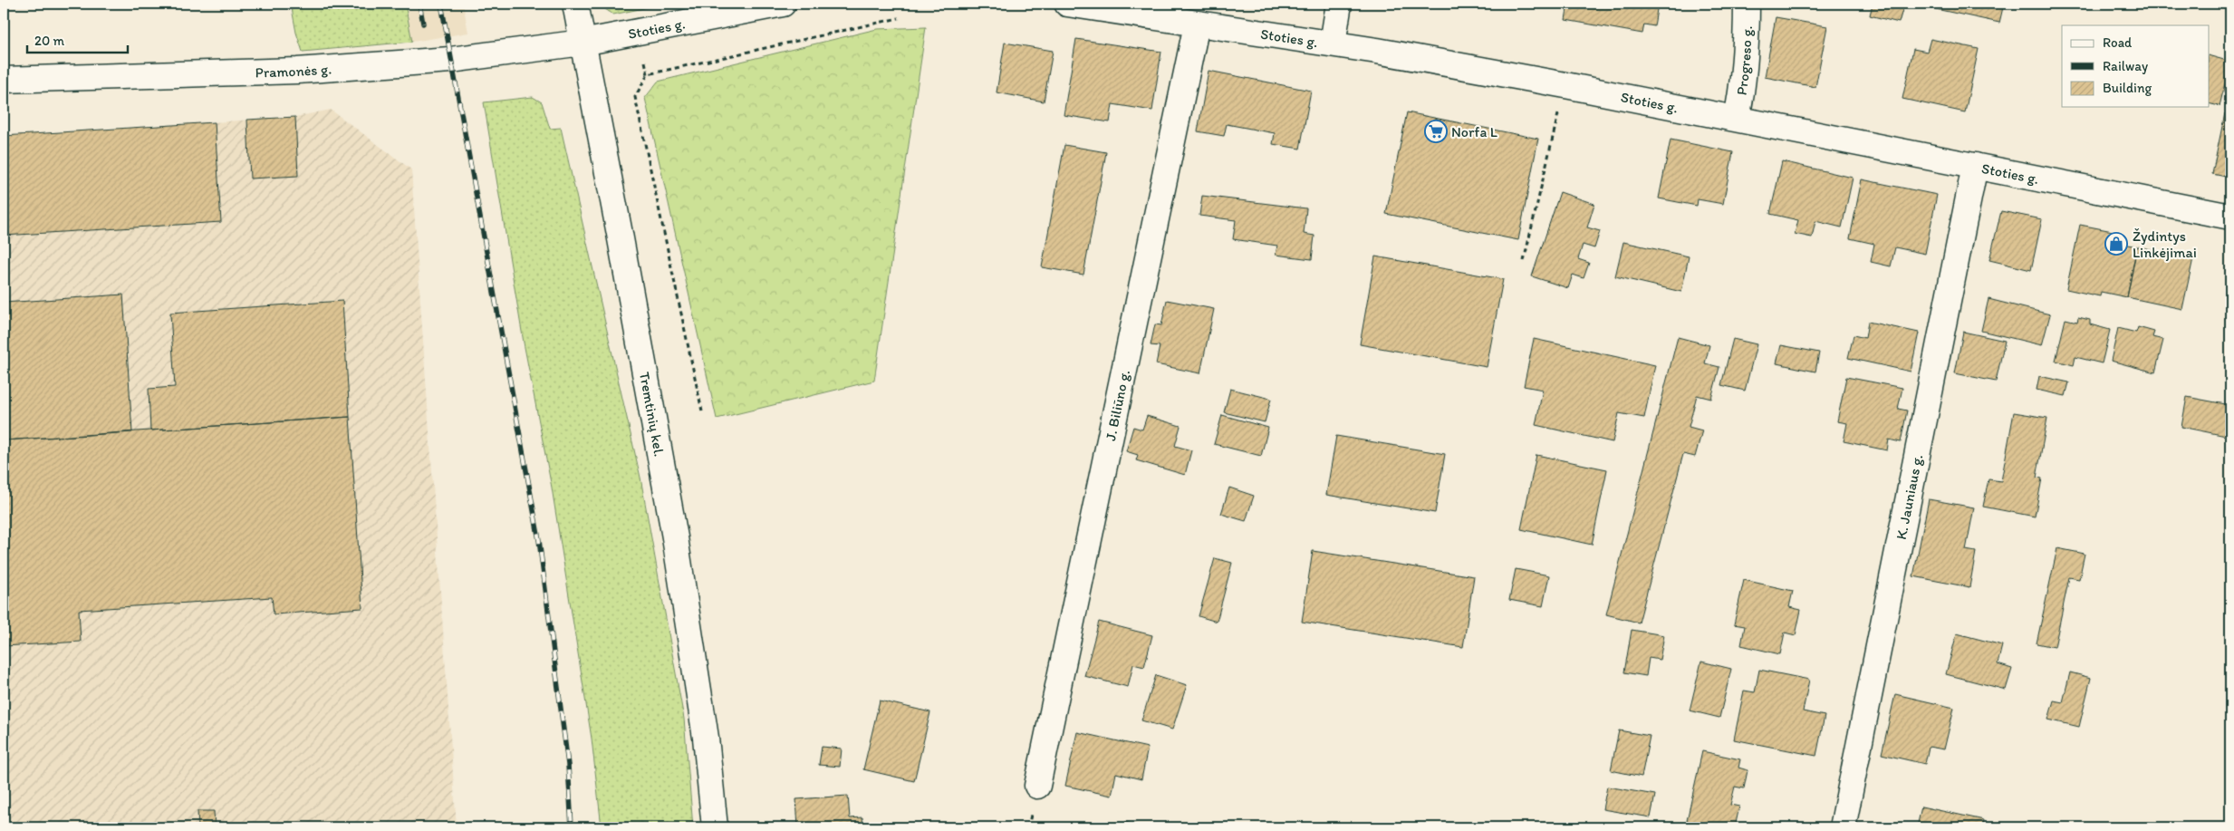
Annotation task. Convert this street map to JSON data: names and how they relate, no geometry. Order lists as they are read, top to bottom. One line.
{"streets":{"street":["Stoties g.","Progreso g.","Pramonės g.","J. Biliūno g.","Tremtinių kel.","K. Jauniaus g."]},"crossings":[["Stoties g.","Progreso g."],["Stoties g.","Pramonės g."],["Stoties g.","J. Biliūno g."],["Stoties g.","Tremtinių kel."],["Stoties g.","K. Jauniaus g."],["Pramonės g.","Tremtinių kel."]],"places":{"supermarket":["Norfa L"],"shop":["Žydintys Linkėjimai"]},"legend":["Road","Railway","Building"],"scale_bar":"20 m"}
